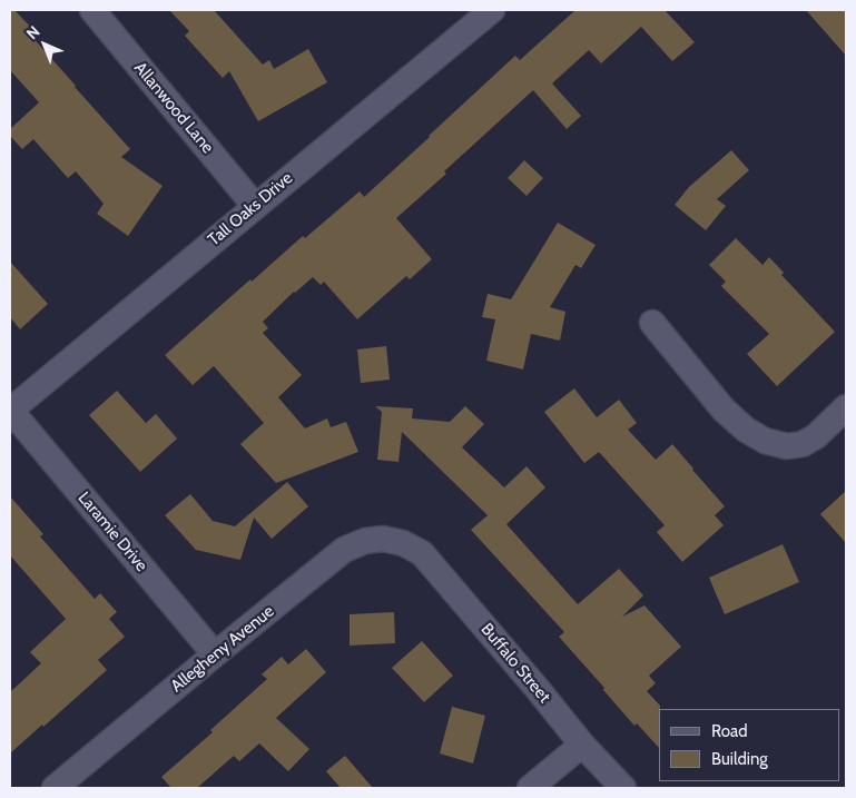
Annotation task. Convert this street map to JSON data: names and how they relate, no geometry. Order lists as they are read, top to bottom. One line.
{"streets":{"street":["Allanwood Lane","Tall Oaks Drive","Laramie Drive","Allegheny Avenue","Buffalo Street"]},"crossings":[["Allanwood Lane","Tall Oaks Drive"],["Tall Oaks Drive","Laramie Drive"],["Laramie Drive","Allegheny Avenue"],["Allegheny Avenue","Buffalo Street"]],"legend":["Road","Building"],"north":"top left"}
